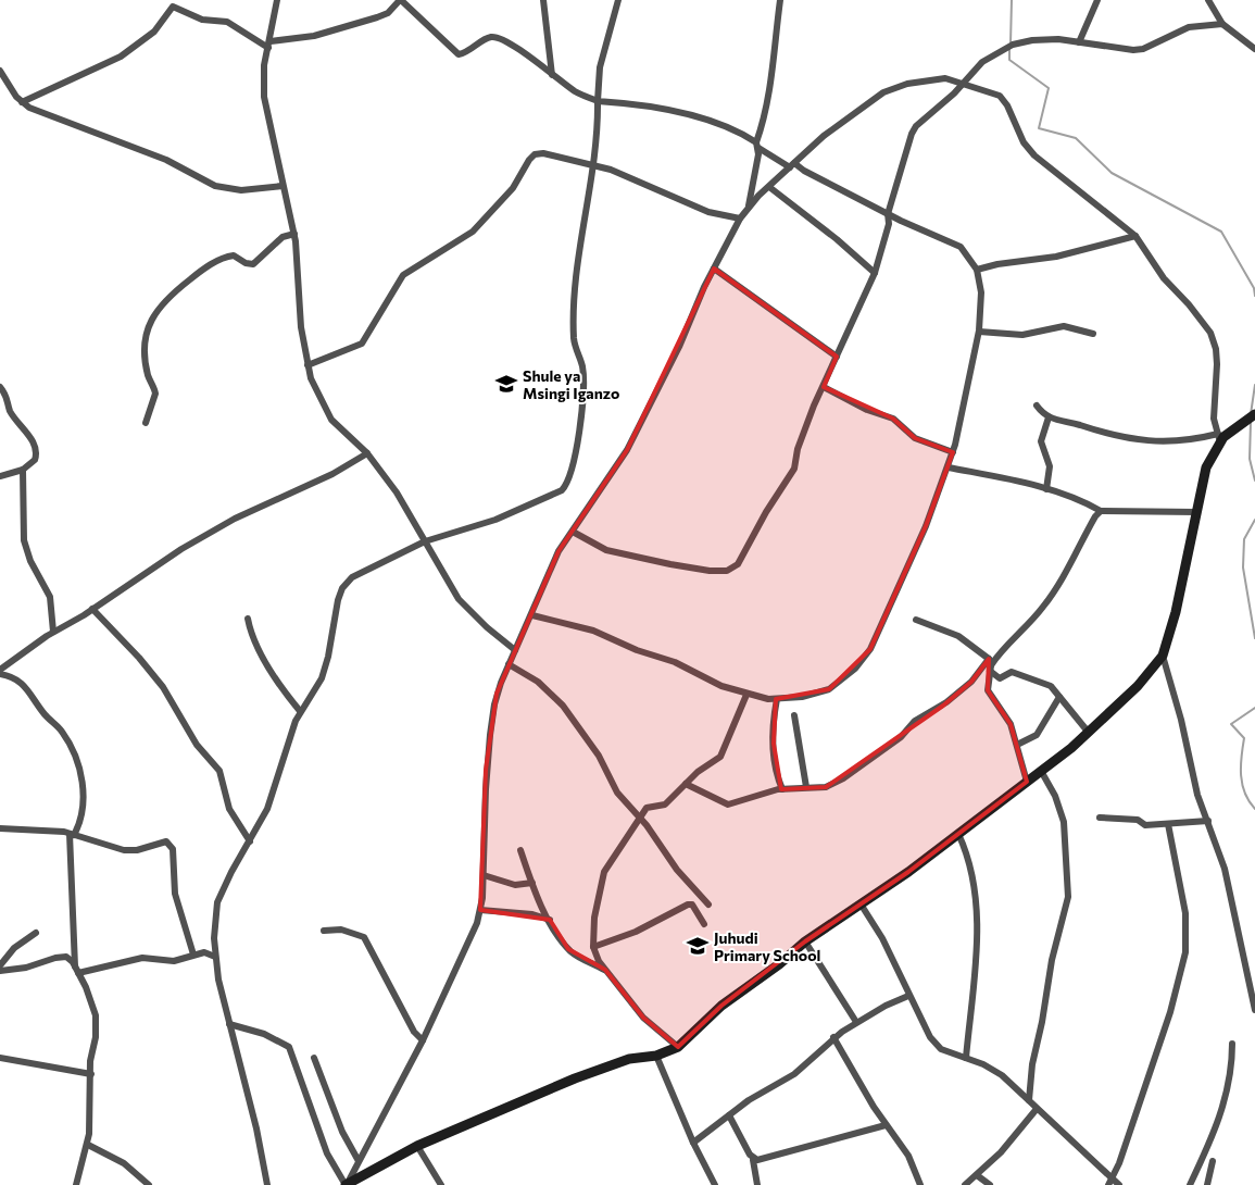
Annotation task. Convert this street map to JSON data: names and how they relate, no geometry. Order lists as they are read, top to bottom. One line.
{"places":{"school or university":["Shule ya Msingi Iganzo","Juhudi Primary School"]}}
